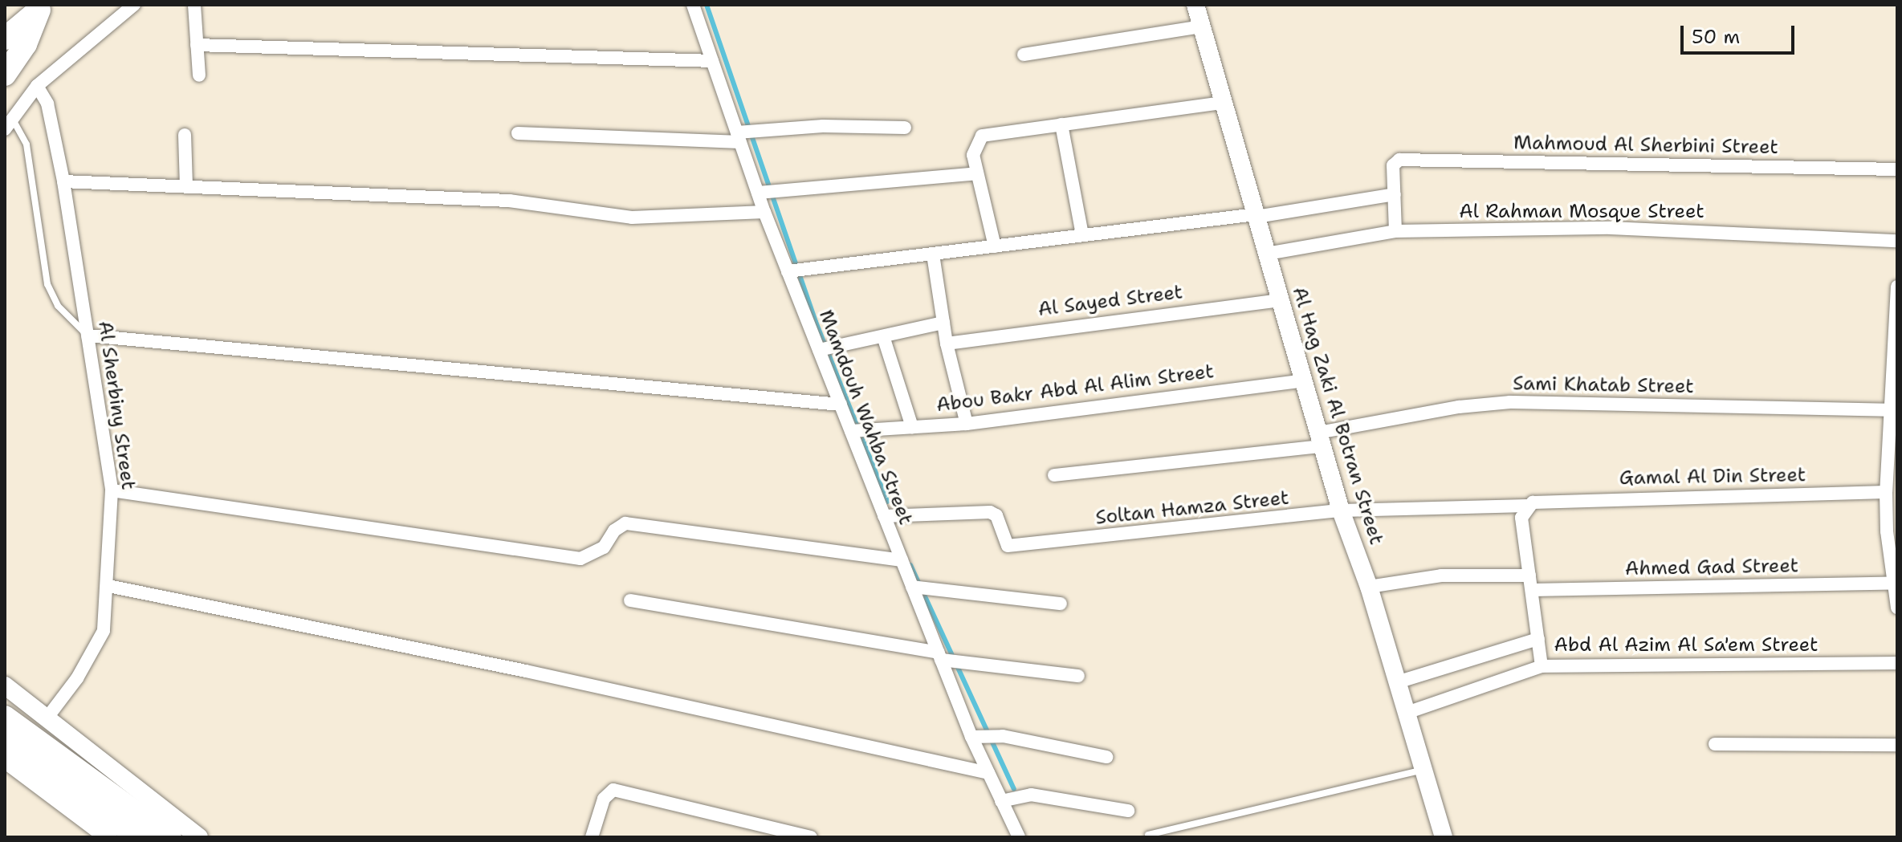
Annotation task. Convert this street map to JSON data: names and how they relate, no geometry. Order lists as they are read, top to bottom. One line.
{"streets":{"street":["Mahmoud Al Sherbini Street","Al Rahman Mosque Street","Al Sayed Street","Sami Khatab Street","Abou Bakr Abd Al Alim Street","Al Sherbiny Street","Al Hag Zaki Al Botran Street","Mamdouh Wahba Street","Gamal Al Din Street","Soltan Hamza Street","Ahmed Gad Street","Abd Al Azim Al Sa'em Street"]},"crossings":[["Al Rahman Mosque Street","Al Hag Zaki Al Botran Street"],["Al Sayed Street","Al Hag Zaki Al Botran Street"],["Sami Khatab Street","Al Hag Zaki Al Botran Street"],["Abou Bakr Abd Al Alim Street","Al Hag Zaki Al Botran Street"],["Abou Bakr Abd Al Alim Street","Mamdouh Wahba Street"],["Al Hag Zaki Al Botran Street","Soltan Hamza Street"],["Al Hag Zaki Al Botran Street","Abd Al Azim Al Sa'em Street"],["Mamdouh Wahba Street","Soltan Hamza Street"],["Gamal Al Din Street","Soltan Hamza Street"]],"scale_bar":"50 m"}
